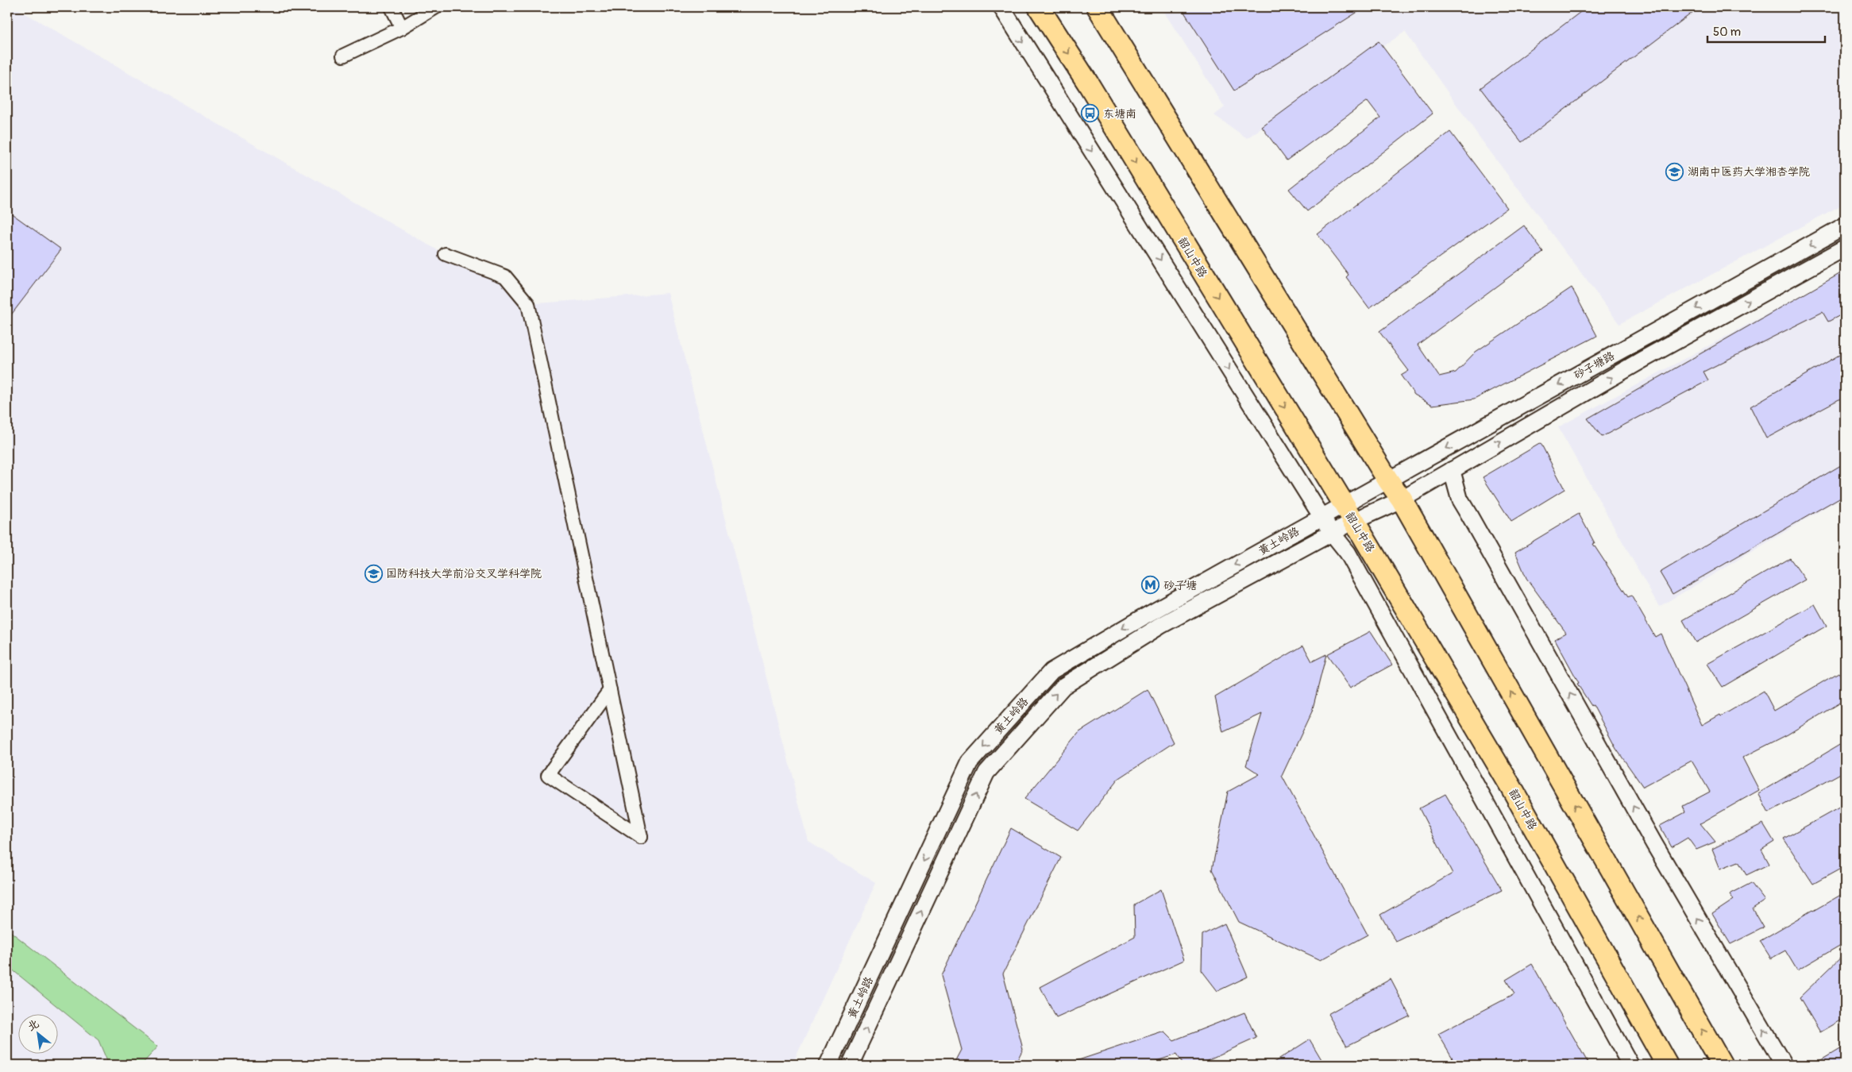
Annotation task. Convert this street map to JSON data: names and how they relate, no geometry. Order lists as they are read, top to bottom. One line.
{"streets":{"main road":["韶山中路"],"street":["砂子塘路","黄土岭路"]},"crossings":[["韶山中路","砂子塘路"],["韶山中路","黄土岭路"],["砂子塘路","黄土岭路"]],"places":{"bus stop":["东塘南"],"school or university":["湖南中医药大学湘杏学院","国防科技大学前沿交叉学科学院"],"metro station":["砂子塘"]},"scale_bar":"50 m","north":"top left"}
